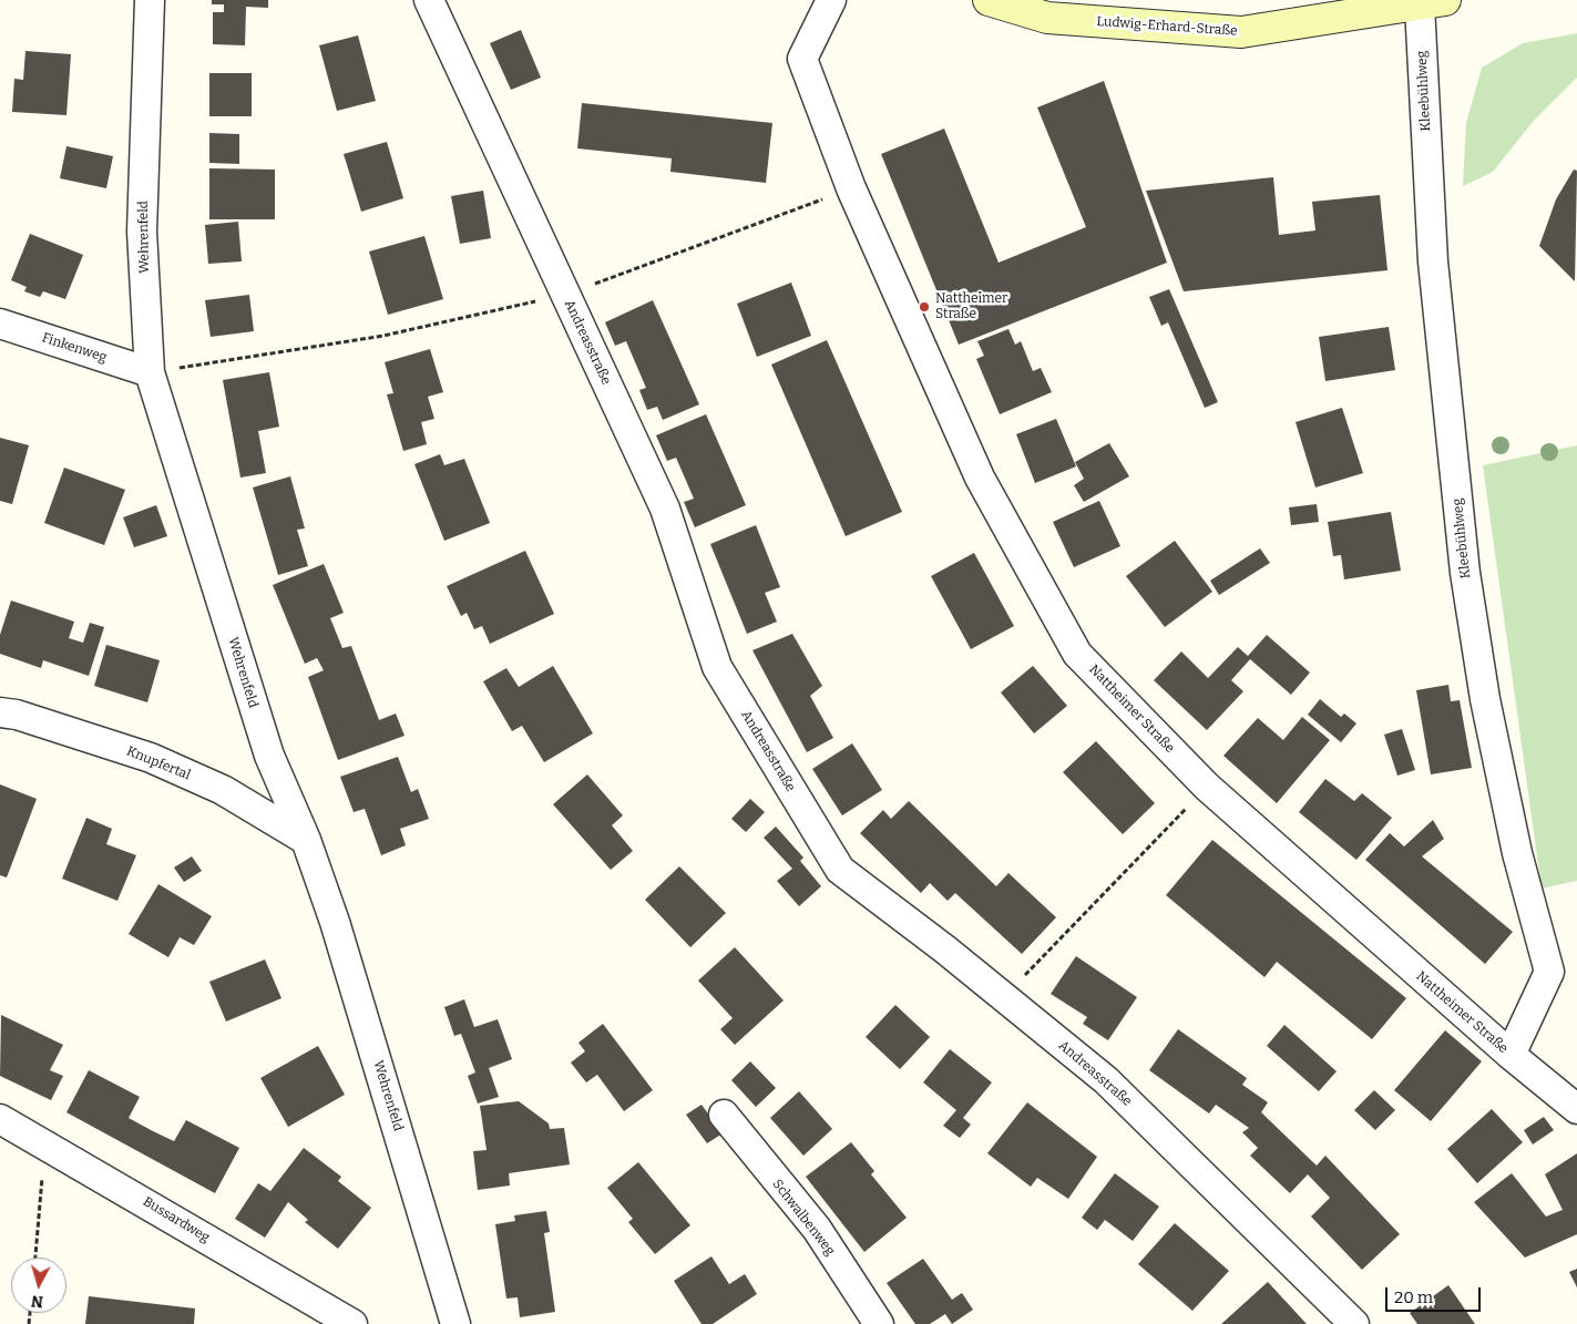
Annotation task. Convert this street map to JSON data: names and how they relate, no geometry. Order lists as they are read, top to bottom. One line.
{"streets":{"street":["Ludwig-Erhard-Straße","Kleebühlweg","Wehrenfeld","Andreasstraße","Finkenweg","Nattheimer Straße","Knupfertal","Schwalbenweg","Bussardweg"]},"crossings":[["Ludwig-Erhard-Straße","Kleebühlweg"],["Kleebühlweg","Nattheimer Straße"],["Wehrenfeld","Finkenweg"],["Wehrenfeld","Knupfertal"]],"places":["Nattheimer Straße"],"scale_bar":"20 m","north":"bottom"}
